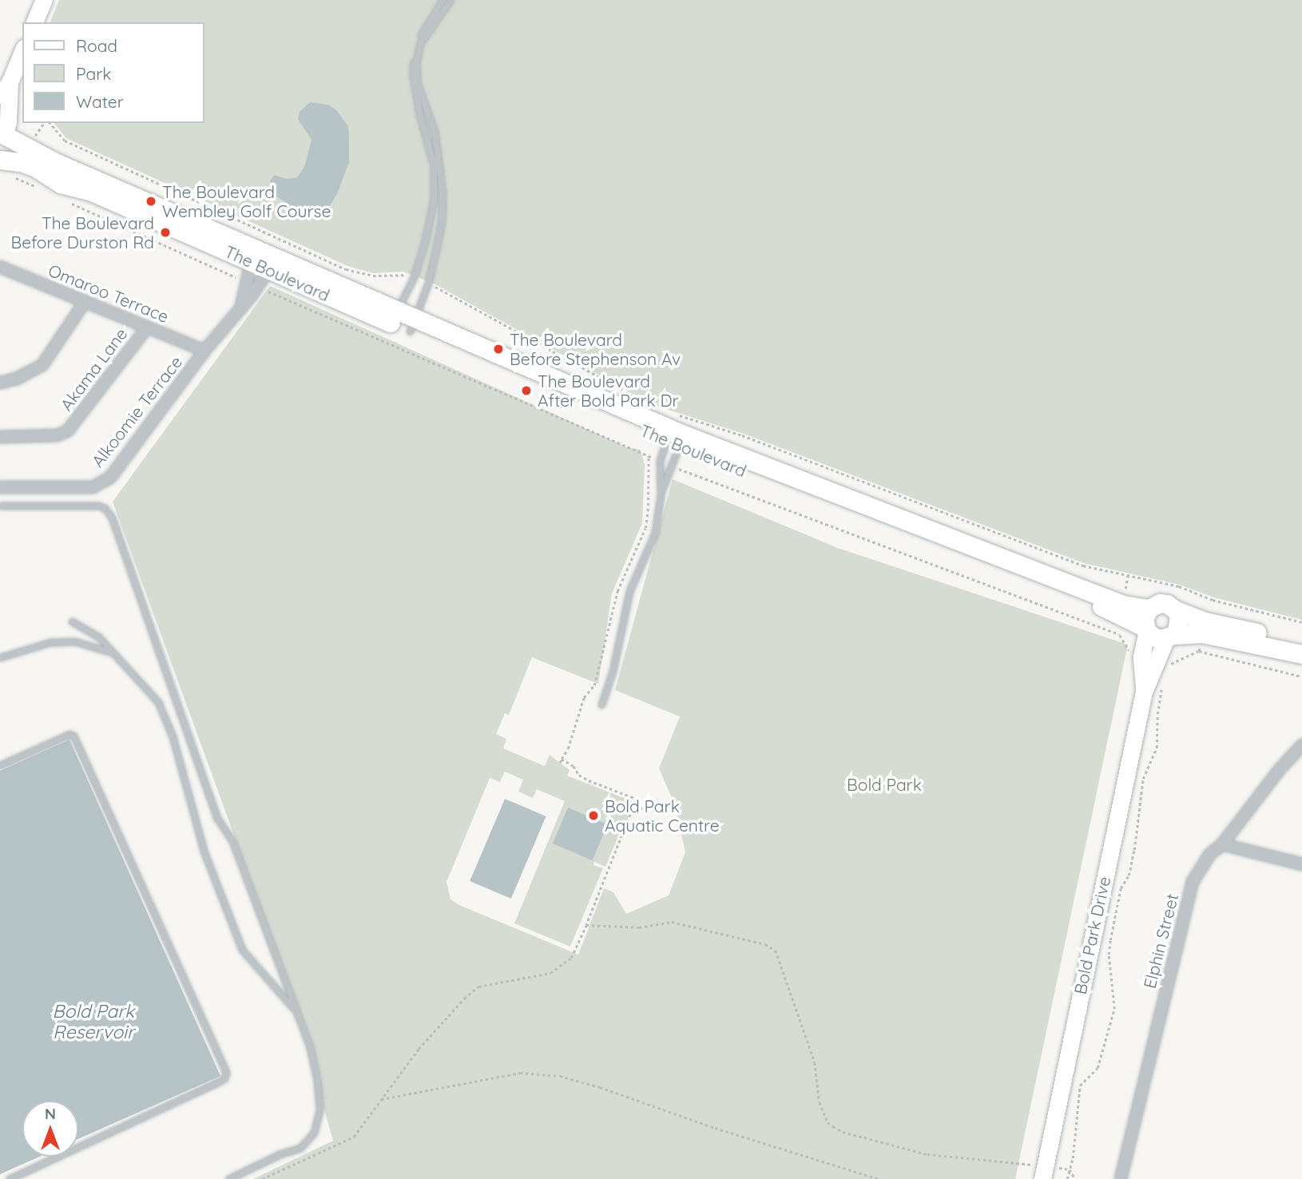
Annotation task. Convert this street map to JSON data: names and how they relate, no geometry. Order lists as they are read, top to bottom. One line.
{"streets":{"main road":["The Boulevard"],"street":["Omaroo Terrace","Akama Lane","Alkoomie Terrace","Bold Park Drive","Elphin Street"]},"crossings":[["The Boulevard","Alkoomie Terrace"],["The Boulevard","Bold Park Drive"],["Omaroo Terrace","Akama Lane"],["Omaroo Terrace","Alkoomie Terrace"]],"water":["Bold Park Reservoir"],"parks":["Bold Park"],"places":["The Boulevard Wembley Golf Course","The Boulevard Before Durston Rd","The Boulevard Before Stephenson Av","The Boulevard After Bold Park Dr","Bold Park Aquatic Centre"],"legend":["Road","Park","Water"],"north":"top"}
